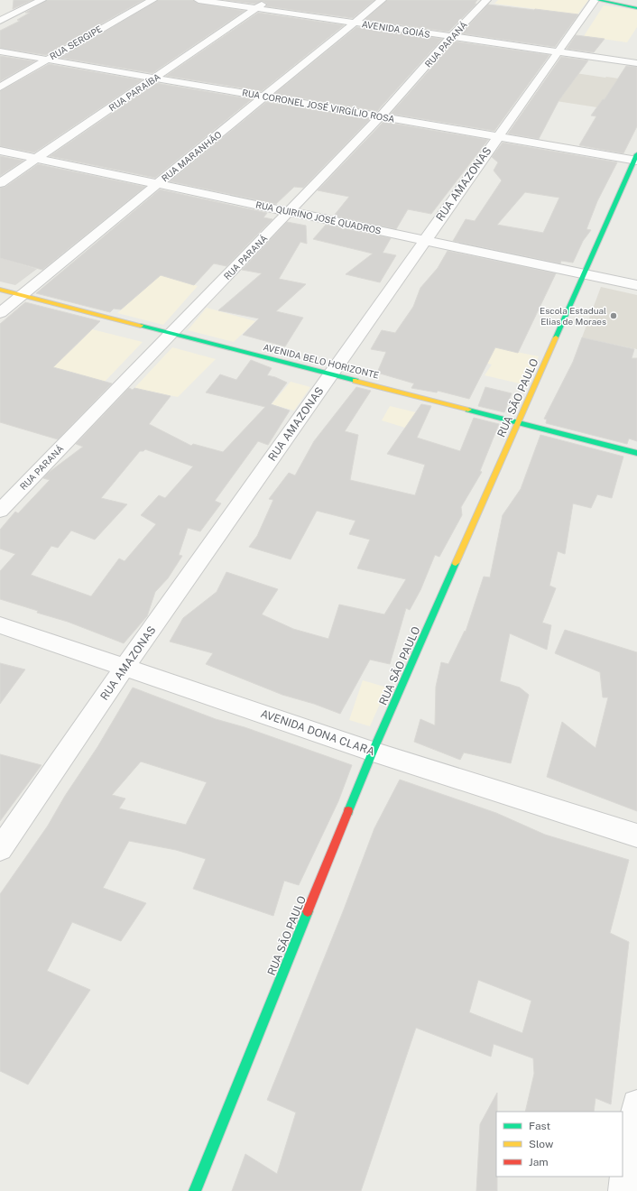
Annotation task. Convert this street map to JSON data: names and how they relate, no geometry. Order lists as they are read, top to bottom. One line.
{"streets":{"street":["AVENIDA GOIÁS","RUA SERGIPE","RUA PARANÁ","RUA PARAÍBA","RUA CORONEL JOSÉ VIRGÍLIO ROSA","RUA MARANHÃO","RUA AMAZONAS","RUA QUIRINO JOSÉ QUADROS","AVENIDA BELO HORIZONTE","RUA SÃO PAULO","AVENIDA DONA CLARA"]},"crossings":[["AVENIDA GOIÁS","RUA PARANÁ"],["AVENIDA GOIÁS","RUA PARAÍBA"],["AVENIDA GOIÁS","RUA MARANHÃO"],["AVENIDA GOIÁS","RUA AMAZONAS"],["RUA SERGIPE","RUA CORONEL JOSÉ VIRGÍLIO ROSA"],["RUA PARANÁ","RUA CORONEL JOSÉ VIRGÍLIO ROSA"],["RUA PARANÁ","RUA QUIRINO JOSÉ QUADROS"],["RUA PARANÁ","AVENIDA BELO HORIZONTE"],["RUA PARAÍBA","RUA CORONEL JOSÉ VIRGÍLIO ROSA"],["RUA PARAÍBA","RUA QUIRINO JOSÉ QUADROS"],["RUA CORONEL JOSÉ VIRGÍLIO ROSA","RUA MARANHÃO"],["RUA CORONEL JOSÉ VIRGÍLIO ROSA","RUA AMAZONAS"],["RUA CORONEL JOSÉ VIRGÍLIO ROSA","RUA SÃO PAULO"],["RUA MARANHÃO","RUA QUIRINO JOSÉ QUADROS"],["RUA MARANHÃO","AVENIDA BELO HORIZONTE"],["RUA AMAZONAS","RUA QUIRINO JOSÉ QUADROS"],["RUA AMAZONAS","AVENIDA BELO HORIZONTE"],["RUA AMAZONAS","AVENIDA DONA CLARA"],["RUA QUIRINO JOSÉ QUADROS","RUA SÃO PAULO"],["AVENIDA BELO HORIZONTE","RUA SÃO PAULO"],["RUA SÃO PAULO","AVENIDA DONA CLARA"]],"places":["Escola Estadual Elias de Moraes"],"legend":["Fast","Slow","Jam"]}
